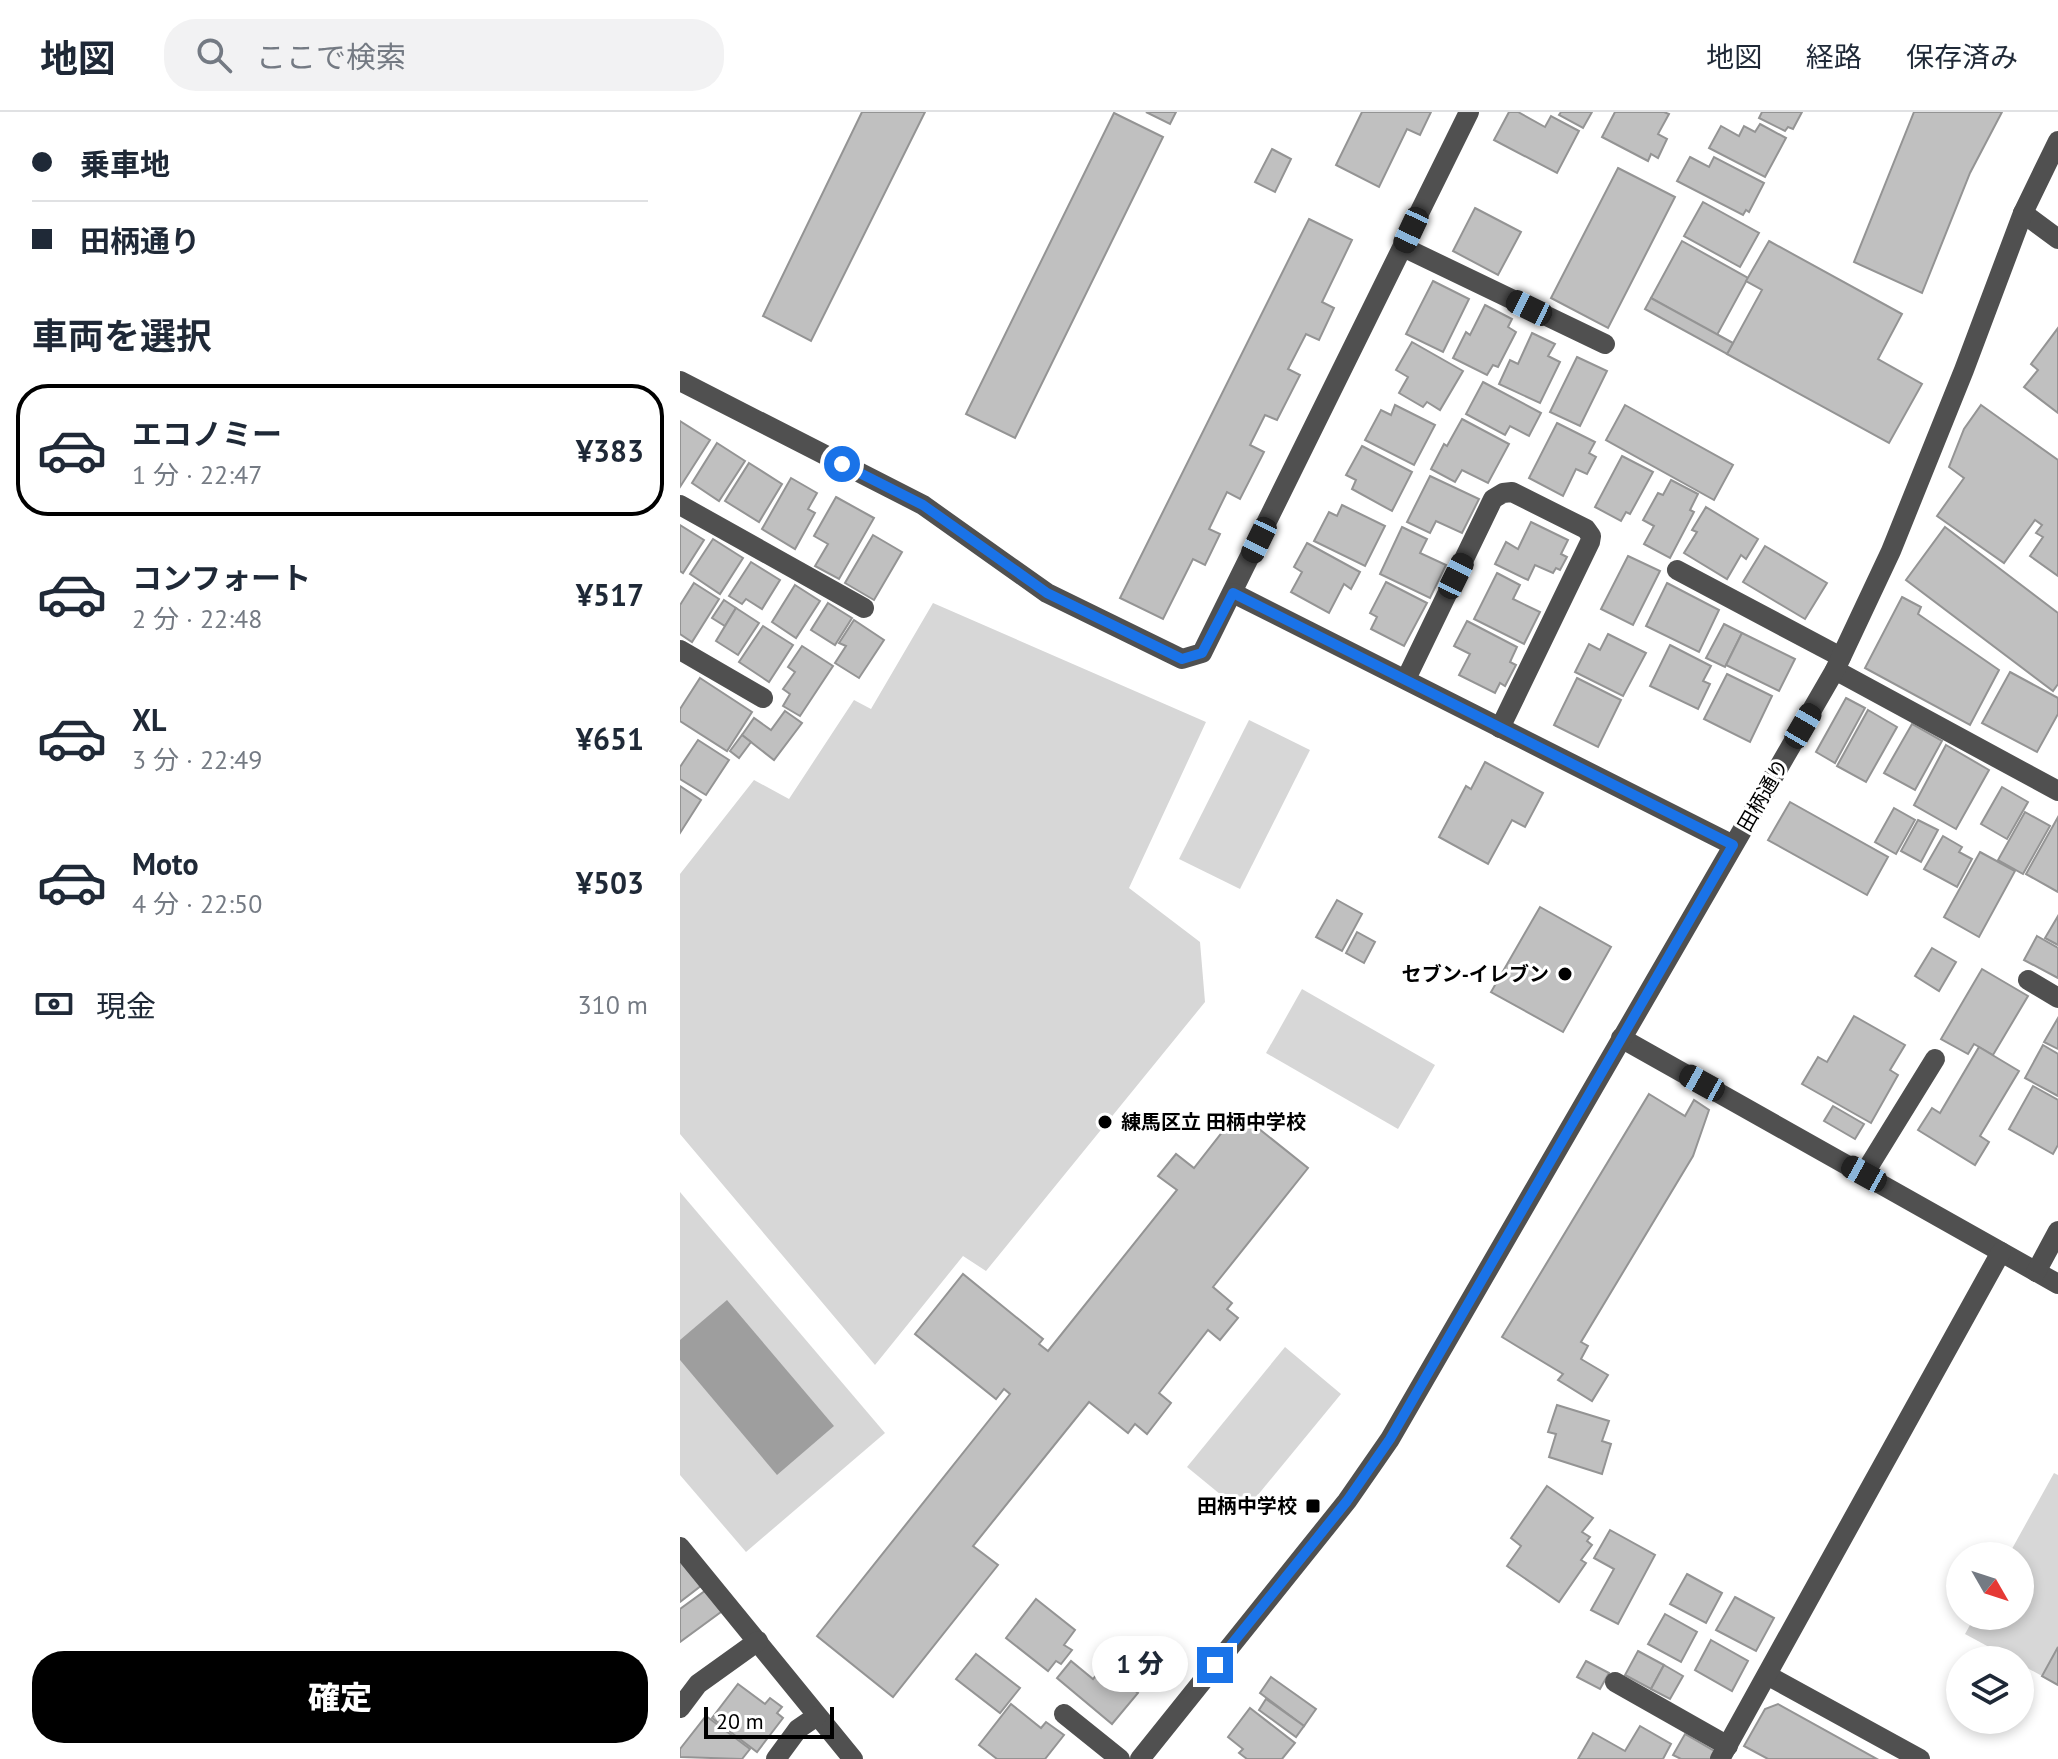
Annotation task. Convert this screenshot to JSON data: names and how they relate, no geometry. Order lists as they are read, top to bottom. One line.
{"streets":{"street":["田柄通り"]},"places":{"other":["セブン-イレブン","練馬区立 田柄中学校"],"transit":["田柄中学校"]},"scale_bar":"20 m","north":"bottom right","page":{"header":"地図","search":"ここで検索","nav":["地図","経路","保存済み"],"banner":["乗車地","田柄通り"],"heading":"車両を選択","list":[{"name":"エコノミー","note":"1 分 · 22:47","value":"¥383"},{"name":"コンフォート","note":"2 分 · 22:48","value":"¥517"},{"name":"XL","note":"3 分 · 22:49","value":"¥651"},{"name":"Moto","note":"4 分 · 22:50","value":"¥503"}],"pay":["現金","310 m"],"buttons":"確定","bubble":"1 分","scale":"20 m"}}
